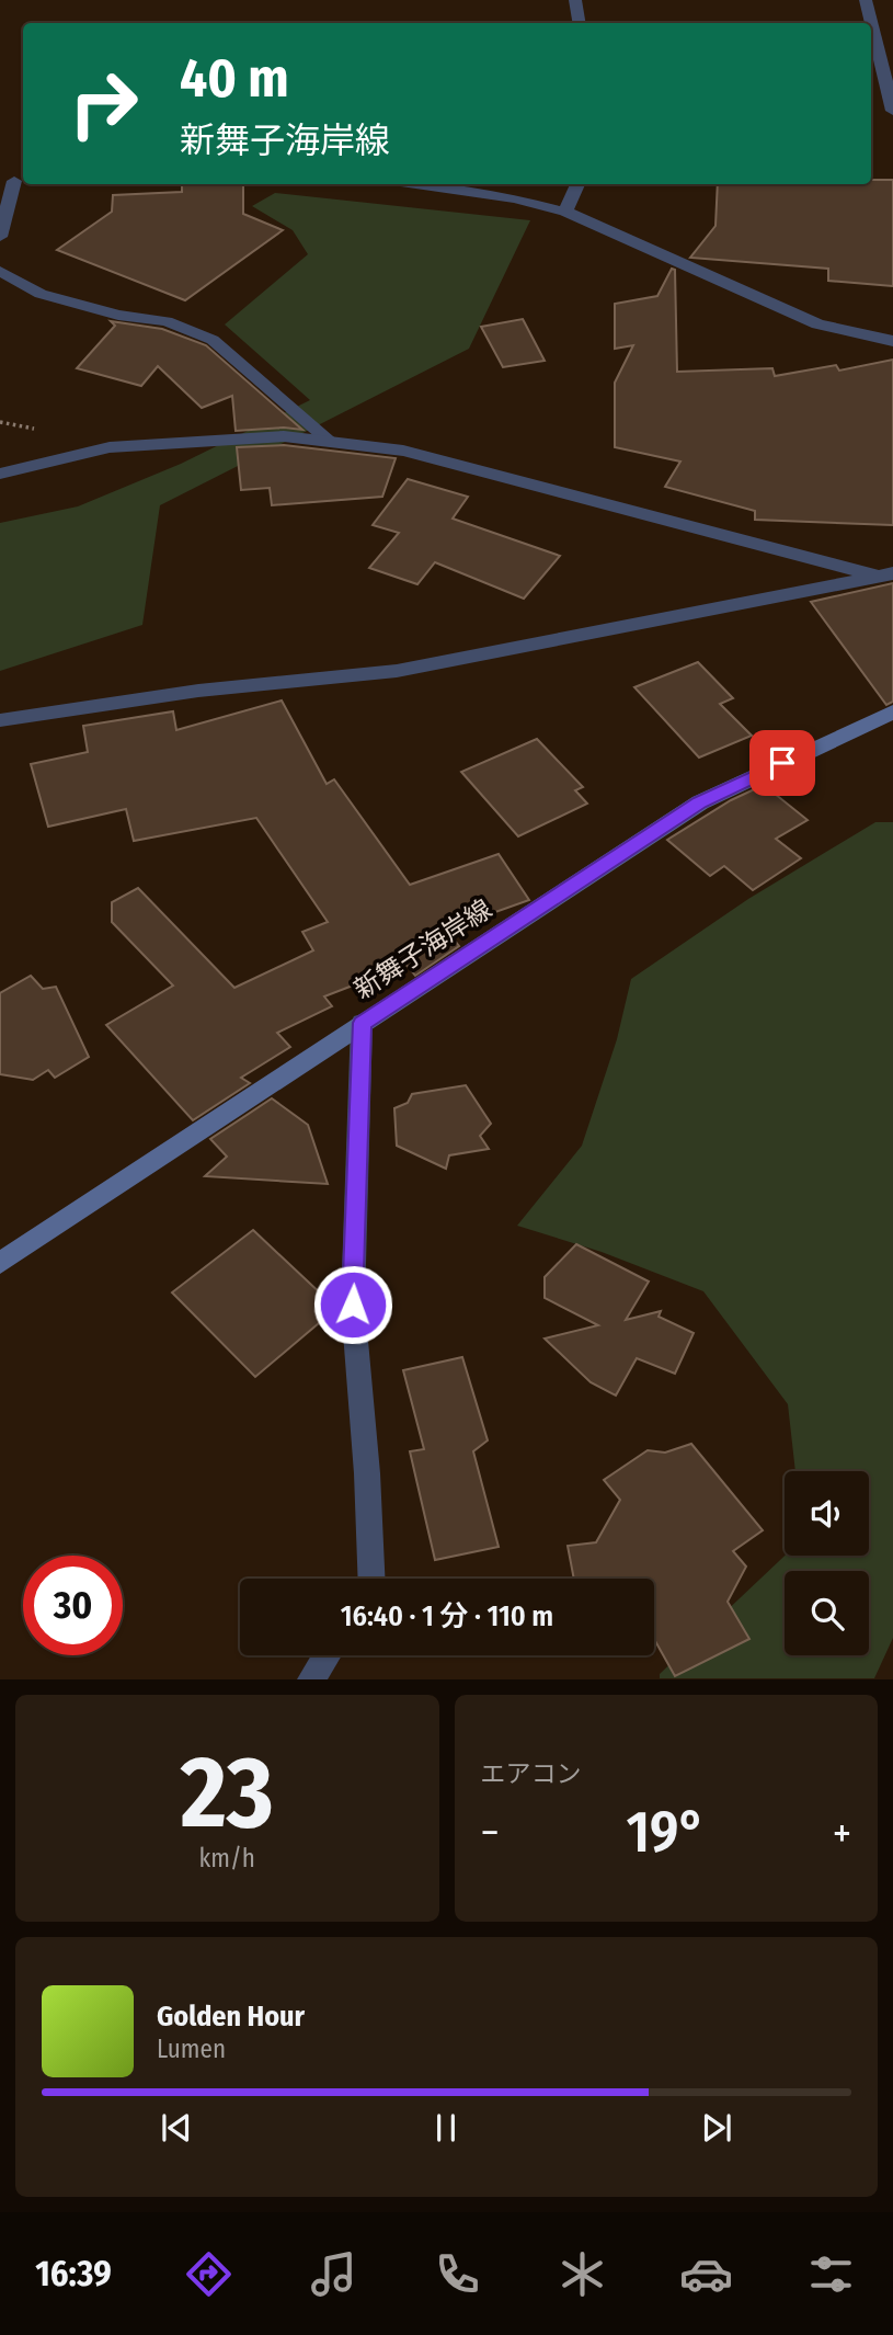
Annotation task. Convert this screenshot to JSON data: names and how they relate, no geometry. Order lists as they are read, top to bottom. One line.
{"streets":{"main road":["新舞子海岸線"]},"page":{"turn":["40 m","新舞子海岸線"],"limit":"30","trip":"16:40 · 1 分 · 110 m","tile":[["23","km/h"],"エアコン"],"heat":["−","19°","+"],"song":["Golden Hour","Lumen"],"tabs":"16:39"}}
